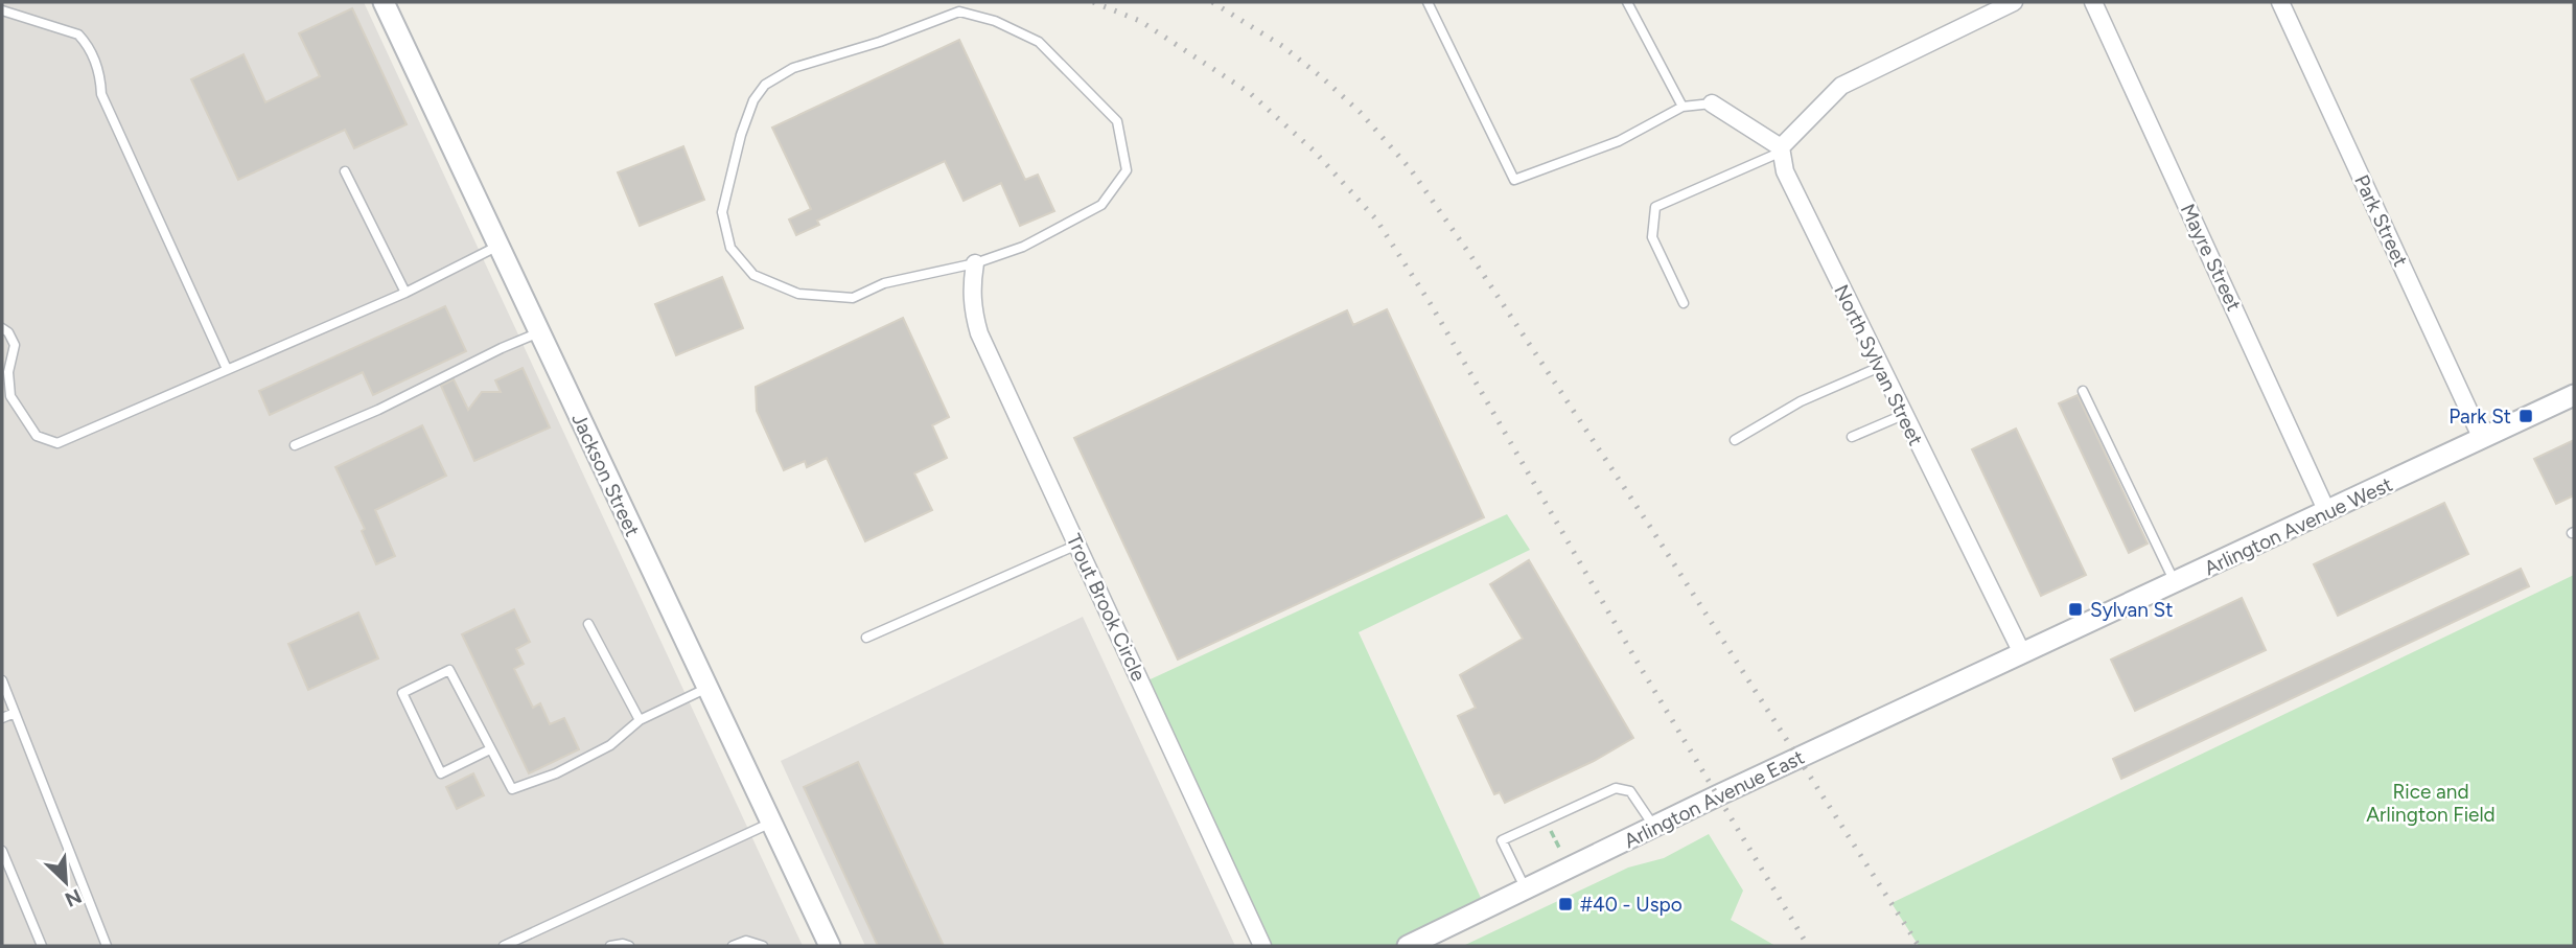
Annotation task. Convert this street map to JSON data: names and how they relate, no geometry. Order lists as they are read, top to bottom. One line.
{"streets":{"street":["Park Street","Mayre Street","North Sylvan Street","Jackson Street","Arlington Avenue West","Trout Brook Circle","Arlington Avenue East"]},"crossings":[["Park Street","Arlington Avenue West"],["Mayre Street","Arlington Avenue West"],["North Sylvan Street","Arlington Avenue West"],["North Sylvan Street","Arlington Avenue East"],["Arlington Avenue West","Arlington Avenue East"]],"parks":["Rice and Arlington Field"],"places":{"transit":["Park St","Sylvan St","#40 - Uspo"]},"north":"bottom right"}
